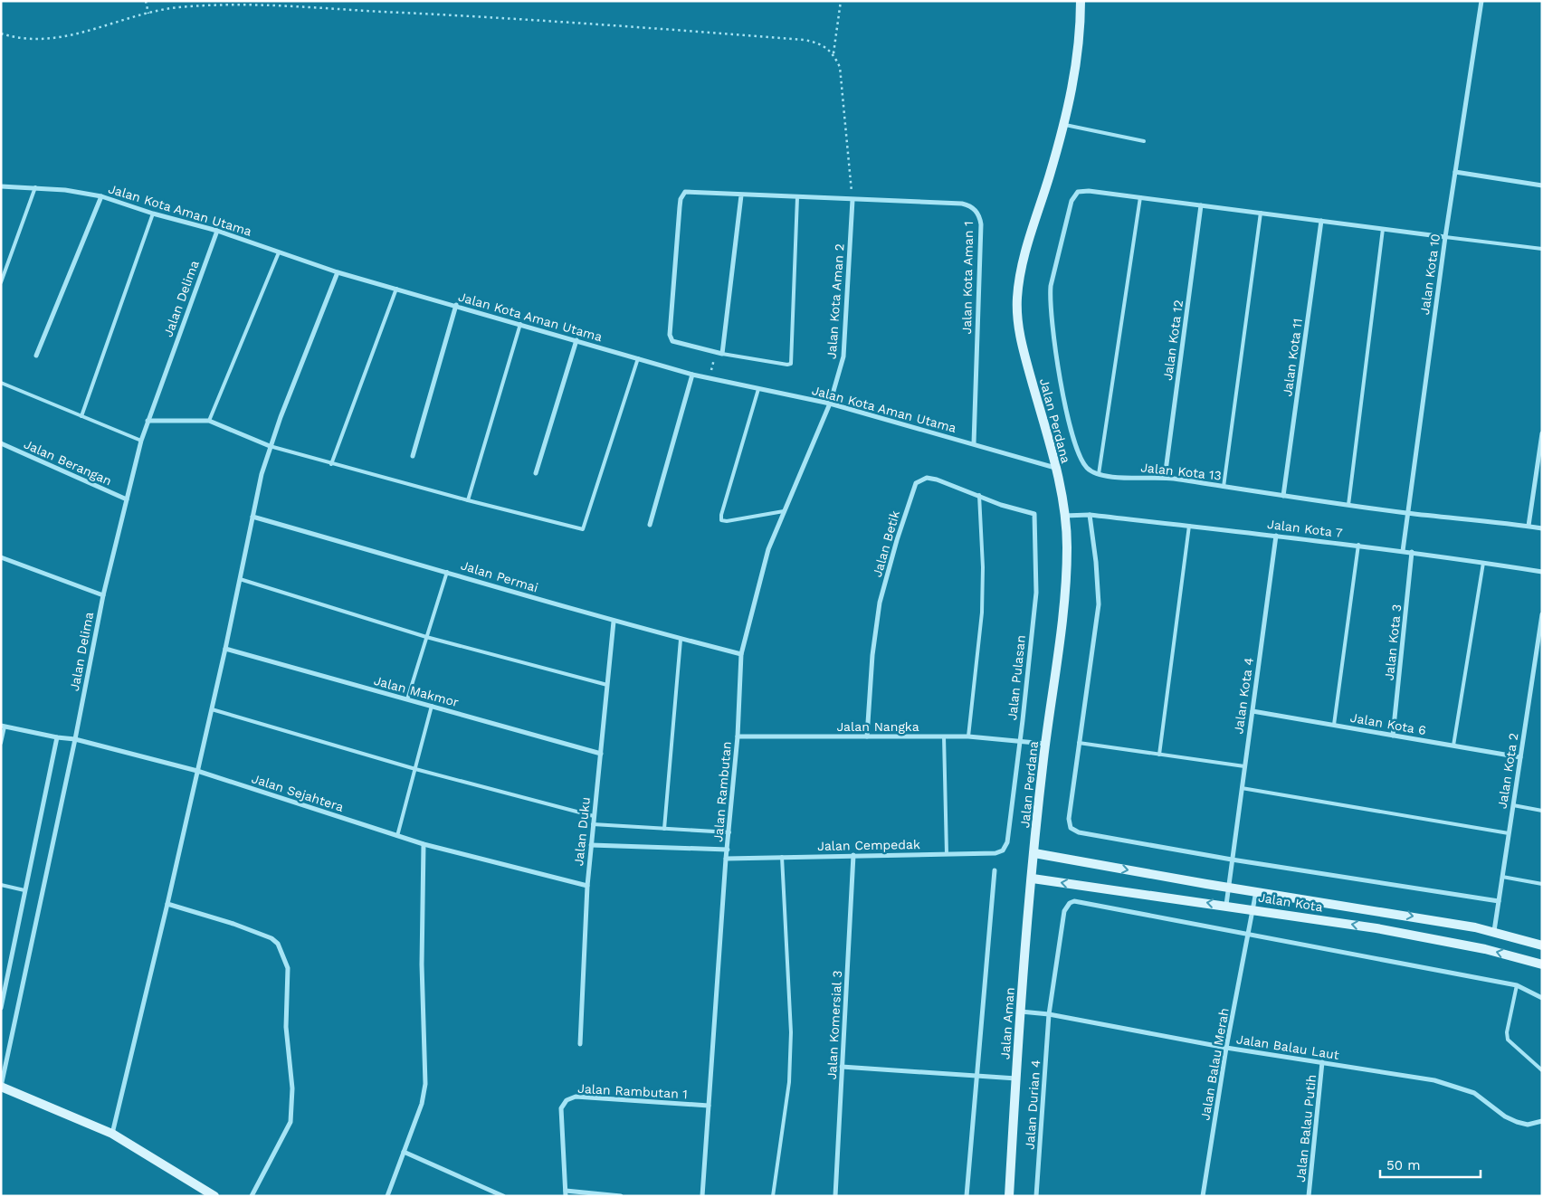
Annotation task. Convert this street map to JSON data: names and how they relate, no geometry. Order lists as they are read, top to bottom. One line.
{"streets":{"street":["Jalan Kota Aman Utama","Jalan Kota 10","Jalan Kota Aman 1","Jalan Delima","Jalan Kota Aman 2","Jalan Kota 12","Jalan Kota 11","Jalan Perdana","Jalan Berangan","Jalan Kota 13","Jalan Kota 7","Jalan Betik","Jalan Permai","Jalan Kota 3","Jalan Pulasan","Jalan Makmor","Jalan Kota 4","Jalan Kota 6","Jalan Nangka","Jalan Kota 2","Jalan Rambutan","Jalan Sejahtera","Jalan Duku","Jalan Cempedak","Jalan Kota","Jalan Aman","Jalan Komersial 3","Jalan Balau Laut","Jalan Balau Merah","Jalan Rambutan 1","Jalan Durian 4","Jalan Balau Putih"]},"crossings":[["Jalan Kota Aman Utama","Jalan Kota Aman 1"],["Jalan Kota Aman Utama","Jalan Delima"],["Jalan Kota Aman Utama","Jalan Kota Aman 2"],["Jalan Kota Aman Utama","Jalan Perdana"],["Jalan Kota Aman Utama","Jalan Rambutan"],["Jalan Kota 10","Jalan Kota 13"],["Jalan Kota 10","Jalan Kota 7"],["Jalan Kota Aman 1","Jalan Kota Aman 2"],["Jalan Delima","Jalan Berangan"],["Jalan Delima","Jalan Sejahtera"],["Jalan Kota Aman 2","Jalan Rambutan"],["Jalan Kota 12","Jalan Kota 13"],["Jalan Kota 11","Jalan Kota 13"],["Jalan Perdana","Jalan Kota 7"],["Jalan Perdana","Jalan Nangka"],["Jalan Perdana","Jalan Kota"],["Jalan Perdana","Jalan Aman"],["Jalan Kota 7","Jalan Kota 3"],["Jalan Kota 7","Jalan Kota 4"],["Jalan Betik","Jalan Pulasan"],["Jalan Betik","Jalan Nangka"],["Jalan Permai","Jalan Rambutan"],["Jalan Permai","Jalan Duku"],["Jalan Kota 3","Jalan Kota 6"],["Jalan Pulasan","Jalan Nangka"],["Jalan Pulasan","Jalan Cempedak"],["Jalan Makmor","Jalan Duku"],["Jalan Kota 4","Jalan Kota 6"],["Jalan Kota 4","Jalan Kota"],["Jalan Kota 6","Jalan Kota 2"],["Jalan Nangka","Jalan Rambutan"],["Jalan Kota 2","Jalan Kota"],["Jalan Rambutan","Jalan Cempedak"],["Jalan Rambutan","Jalan Rambutan 1"],["Jalan Sejahtera","Jalan Duku"],["Jalan Cempedak","Jalan Komersial 3"],["Jalan Kota","Jalan Aman"],["Jalan Kota","Jalan Balau Merah"],["Jalan Aman","Jalan Balau Laut"],["Jalan Balau Laut","Jalan Balau Merah"],["Jalan Balau Laut","Jalan Durian 4"],["Jalan Balau Laut","Jalan Balau Putih"],["Jalan Balau Merah","Jalan Durian 4"]],"scale_bar":"50 m"}
